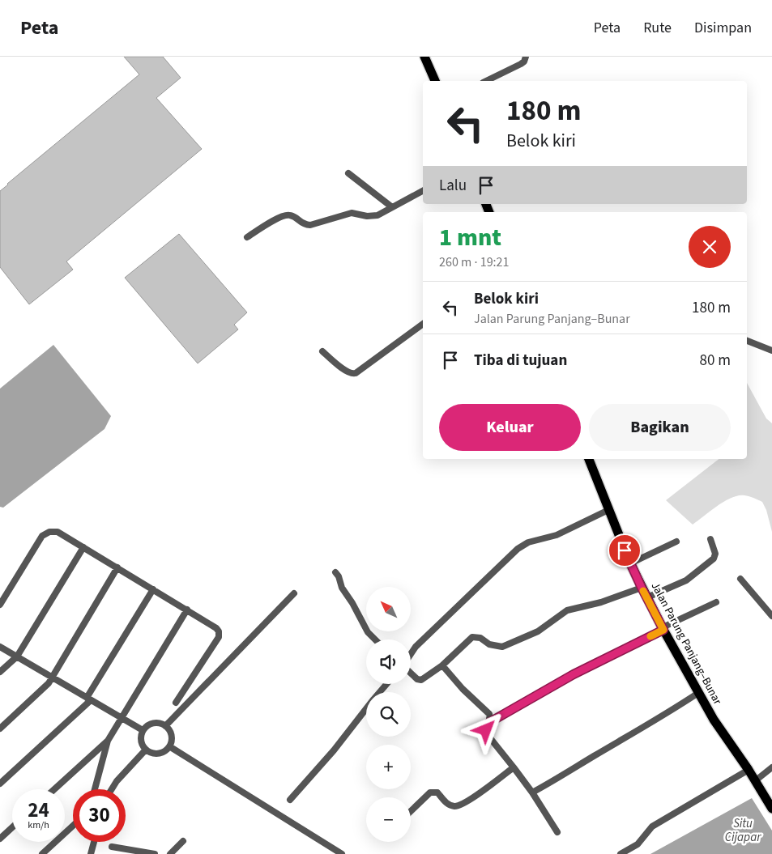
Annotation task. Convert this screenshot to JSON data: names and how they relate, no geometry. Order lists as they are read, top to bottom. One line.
{"streets":{"main road":["Jalan Parung Panjang–Bunar"]},"water":["Situ Cijapar"],"north":"top left","page":{"header":"Peta","nav":["Peta","Rute","Disimpan"],"turn":["180 m","Belok kiri"],"then":"Lalu","heading":["1 mnt","260 m · 19:21"],"list":[{"name":"Belok kiri","note":"Jalan Parung Panjang–Bunar","value":"180 m"},{"name":"Tiba di tujuan","value":"80 m"}],"buttons":["Keluar","Bagikan"],"map_buttons":["+","−"],"speed":"24 km/h","limit":"30"}}
